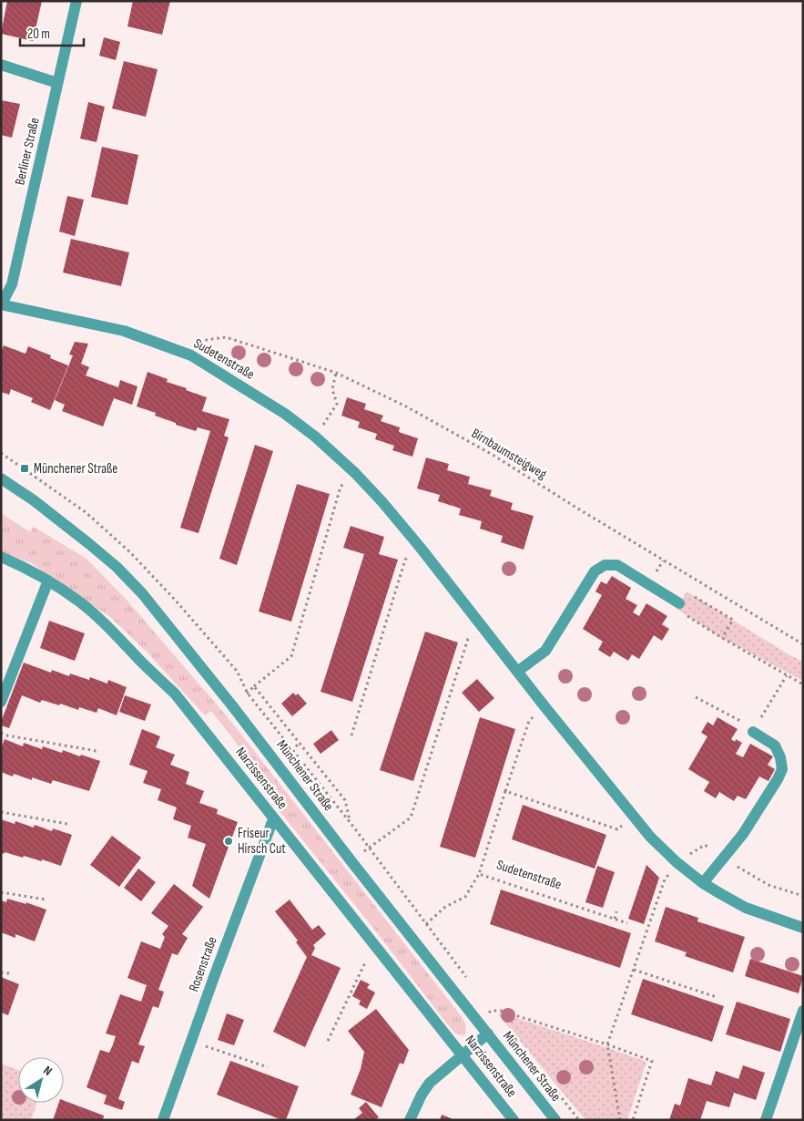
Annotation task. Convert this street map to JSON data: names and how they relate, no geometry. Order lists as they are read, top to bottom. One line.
{"streets":{"street":["Berliner Straße","Sudetenstraße","Münchener Straße","Narzissenstraße","Rosenstraße"],"path":["Birnbaumsteigweg"]},"crossings":[["Berliner Straße","Sudetenstraße"],["Sudetenstraße","Birnbaumsteigweg"],["Narzissenstraße","Rosenstraße"]],"places":{"transit":["Münchener Straße"],"other":["Friseur Hirsch Cut"]},"scale_bar":"20 m","north":"top right"}
